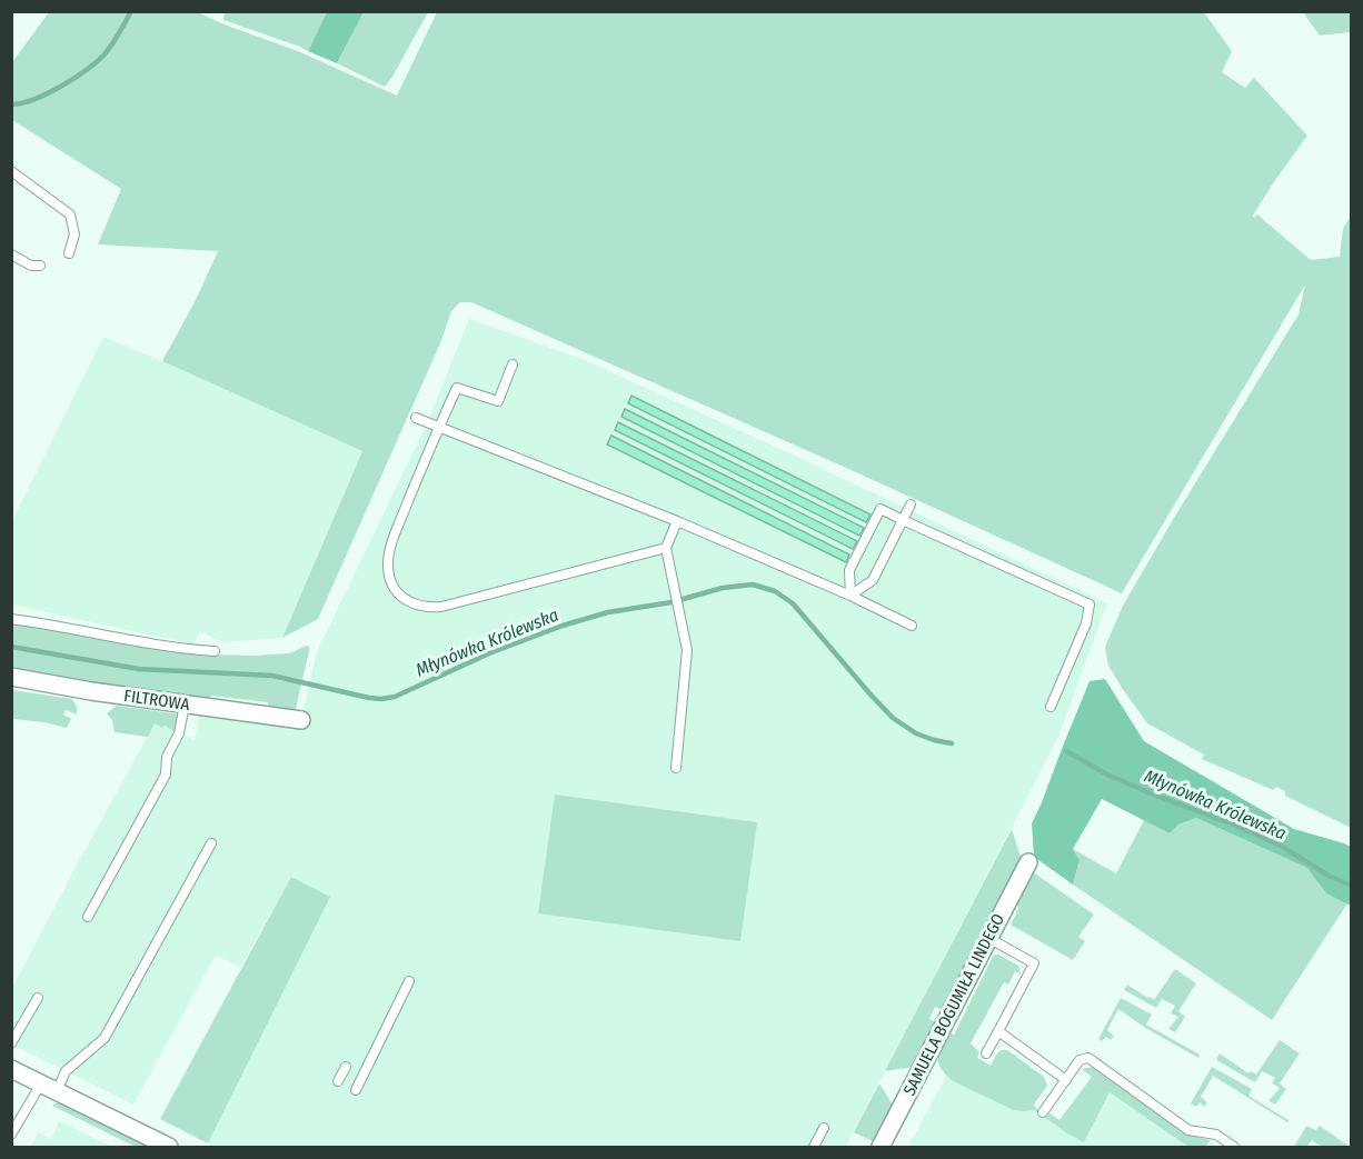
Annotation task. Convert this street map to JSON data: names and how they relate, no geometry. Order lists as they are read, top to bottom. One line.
{"streets":{"street":["FILTROWA","SAMUELA BOGUMIŁA LINDEGO"]},"water":["Młynówka Królewska"]}
